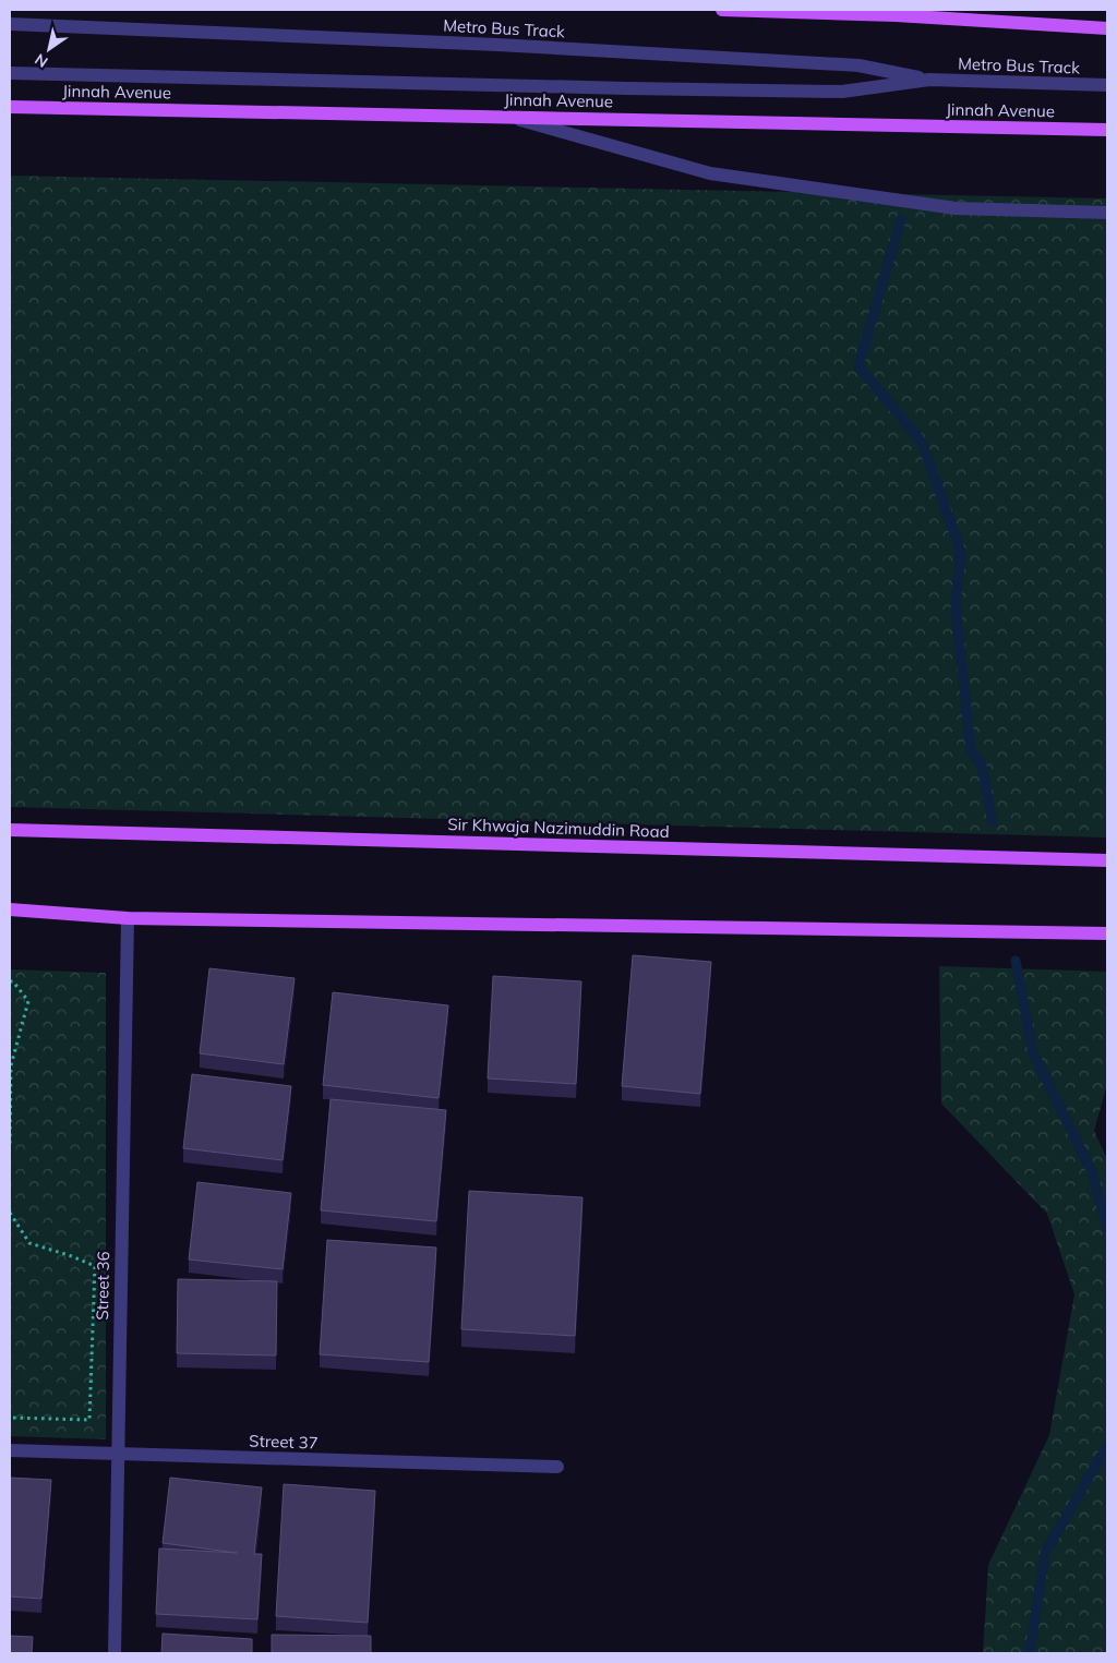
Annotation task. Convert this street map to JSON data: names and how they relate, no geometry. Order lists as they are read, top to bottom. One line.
{"streets":{"main road":["Jinnah Avenue","Sir Khwaja Nazimuddin Road"],"street":["Metro Bus Track","Street 36","Street 37"]},"crossings":[["Street 36","Street 37"]],"north":"bottom left"}
